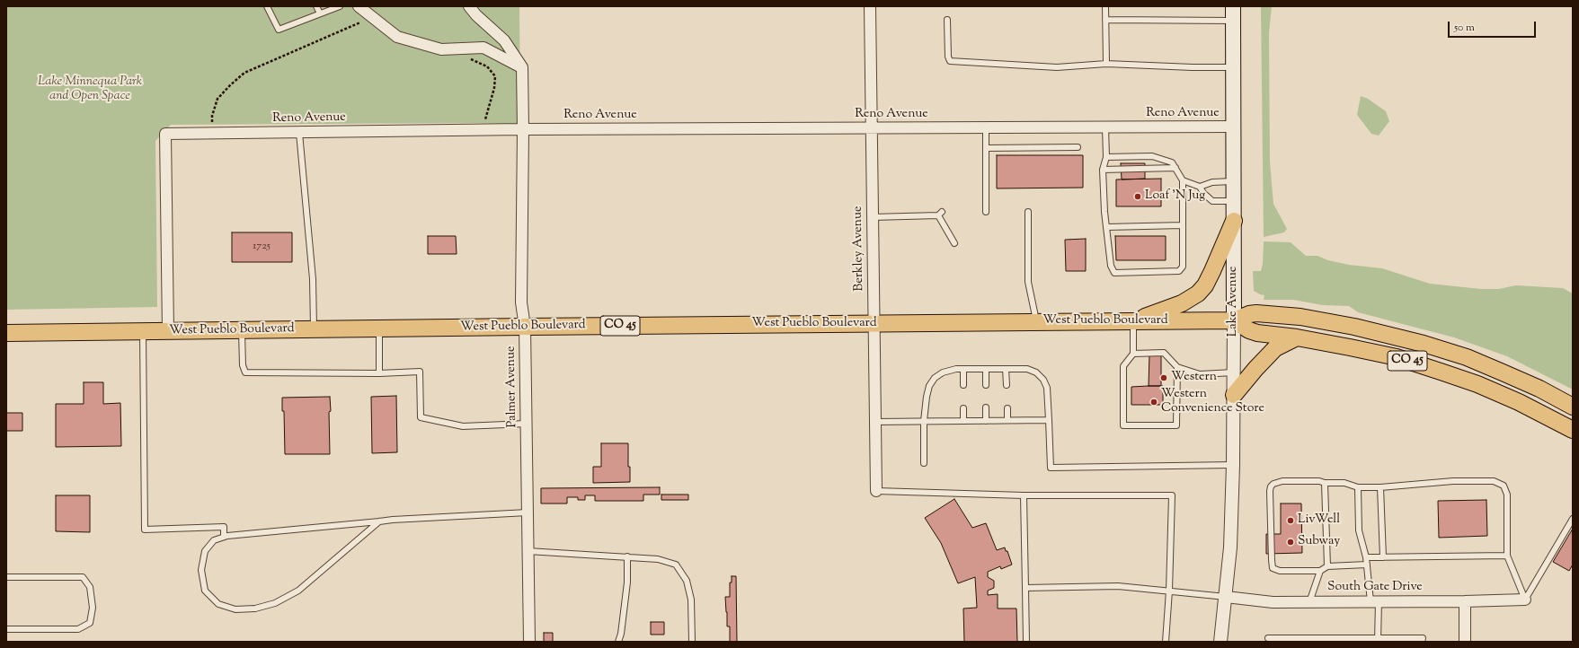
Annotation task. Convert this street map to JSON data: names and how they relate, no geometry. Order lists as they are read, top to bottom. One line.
{"streets":{"main road":["Lake Avenue","West Pueblo Boulevard","CO 45"],"street":["Reno Avenue","Berkley Avenue","Palmer Avenue","South Gate Drive"]},"crossings":[["Reno Avenue","Berkley Avenue"],["Reno Avenue","Lake Avenue"],["Reno Avenue","West Pueblo Boulevard"],["Reno Avenue","Palmer Avenue"],["Berkley Avenue","West Pueblo Boulevard"],["Lake Avenue","West Pueblo Boulevard"],["Lake Avenue","CO 45"],["Lake Avenue","South Gate Drive"],["West Pueblo Boulevard","CO 45"],["West Pueblo Boulevard","Palmer Avenue"]],"parks":["Lake Minnequa Park and Open Space"],"places":["Loaf 'N Jug","Western","Western Convenience Store","LivWell","Subway"],"house_numbers":["1725"],"scale_bar":"50 m"}
